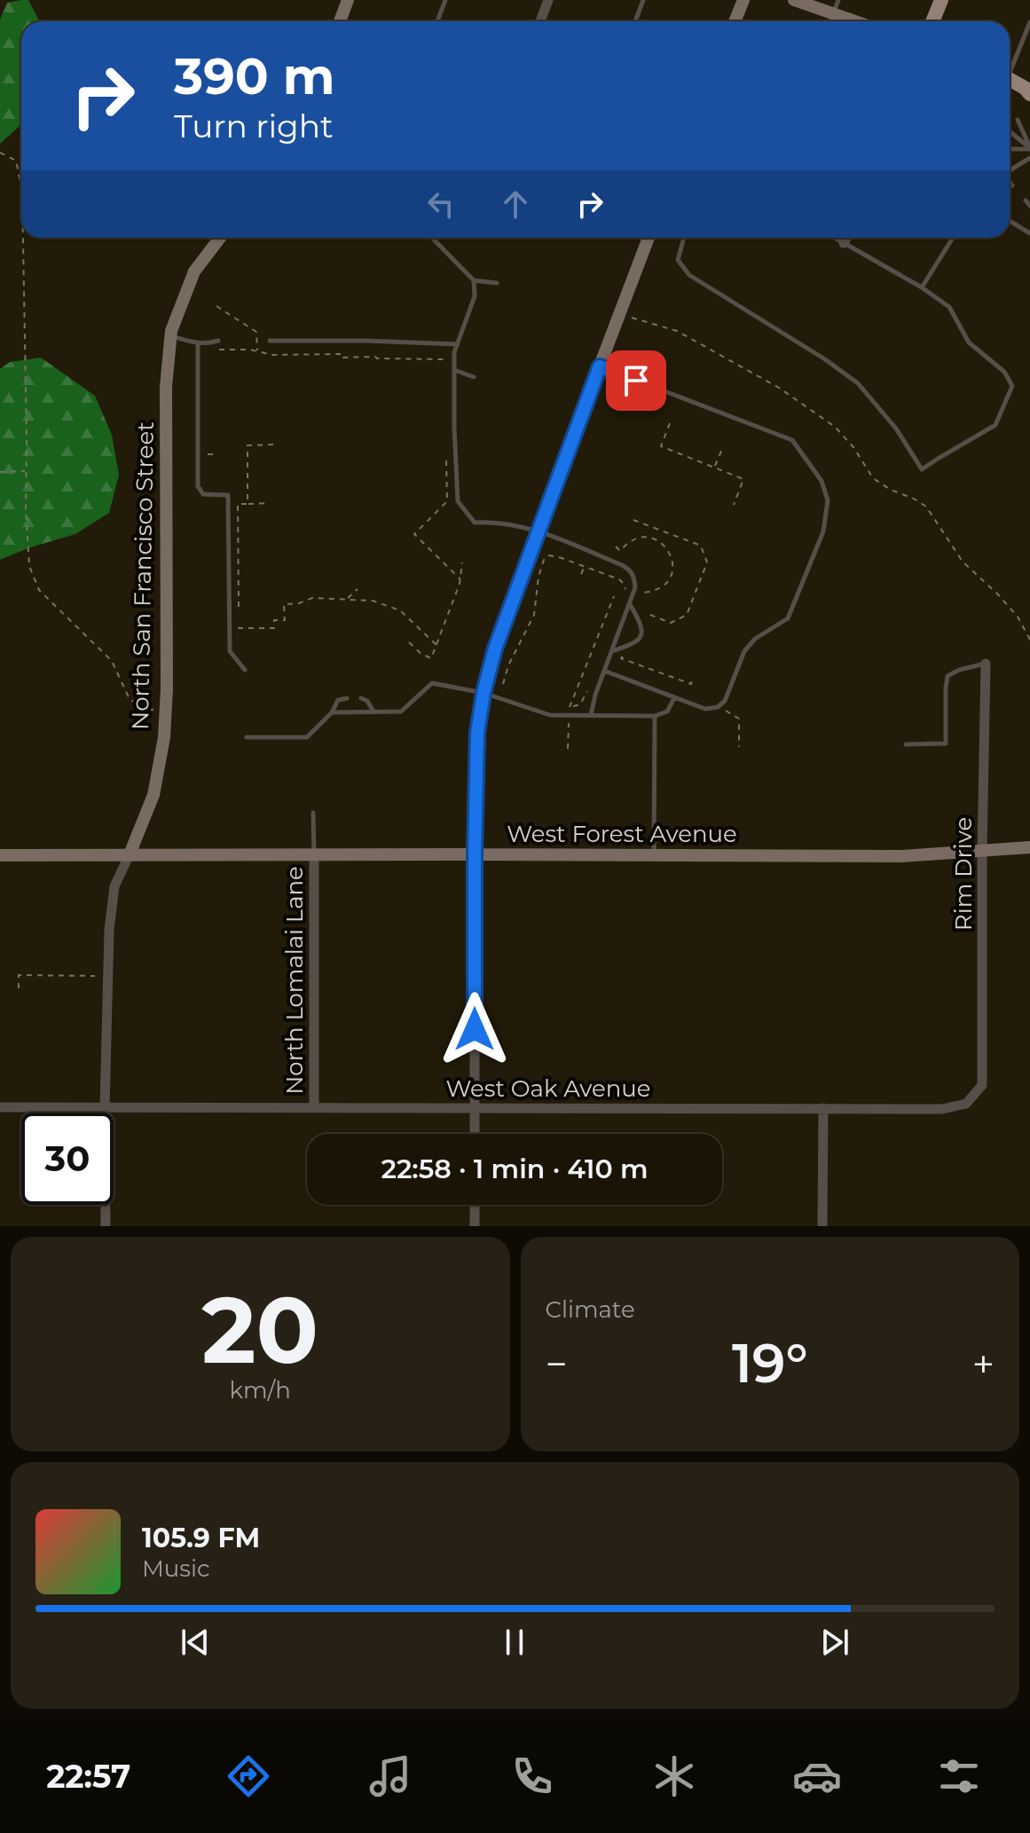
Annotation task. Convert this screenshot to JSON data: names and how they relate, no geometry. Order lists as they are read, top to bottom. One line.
{"streets":{"street":["North San Francisco Street","West Forest Avenue","Rim Drive","North Lomalai Lane","West Oak Avenue"]},"crossings":[["North San Francisco Street","West Forest Avenue"],["North San Francisco Street","West Oak Avenue"],["West Forest Avenue","Rim Drive"],["West Forest Avenue","North Lomalai Lane"],["Rim Drive","West Oak Avenue"],["North Lomalai Lane","West Oak Avenue"]],"page":{"turn":["390 m","Turn right"],"limit":"30","trip":"22:58 · 1 min · 410 m","tile":[["20","km/h"],"Climate"],"heat":["−","19°","+"],"song":["105.9 FM","Music"],"tabs":"22:57"}}
